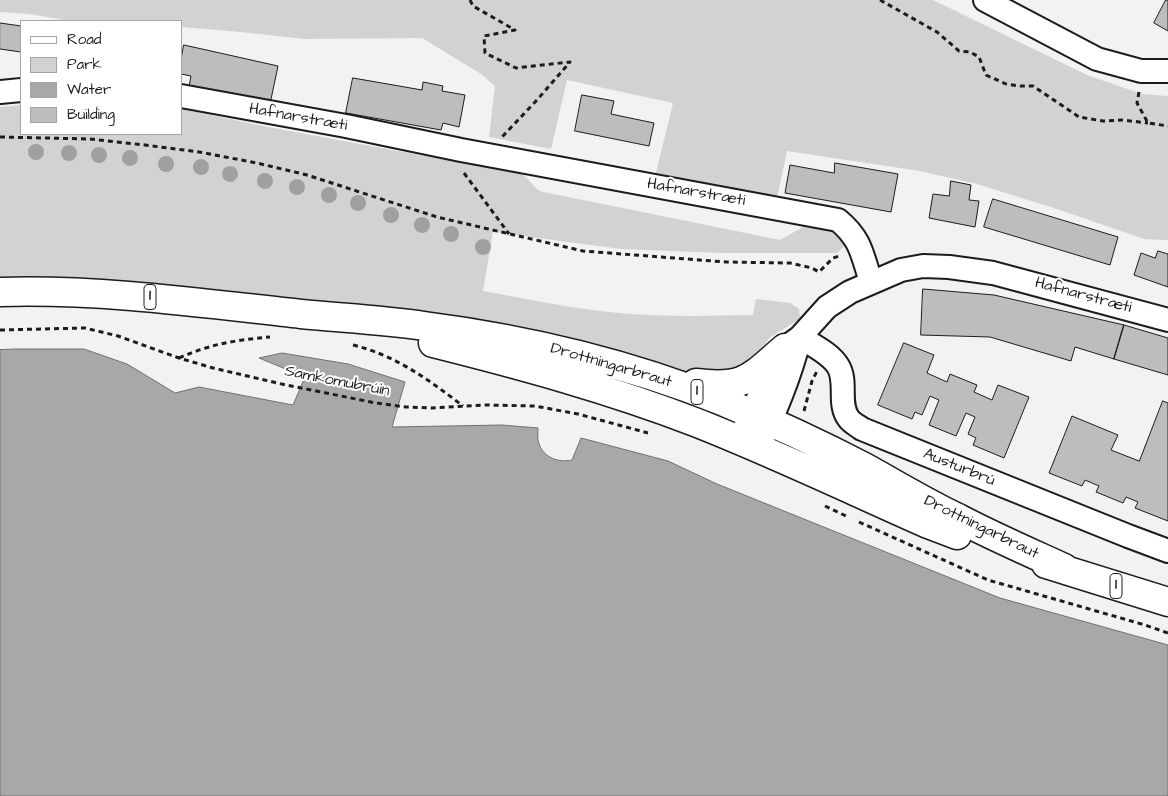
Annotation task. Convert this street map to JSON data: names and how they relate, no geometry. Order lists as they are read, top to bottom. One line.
{"streets":{"highway":["1","Drottningarbraut"],"street":["Hafnarstræti","Austurbrú"],"path":["Samkomubrúin"]},"legend":["Road","Park","Water","Building"]}
